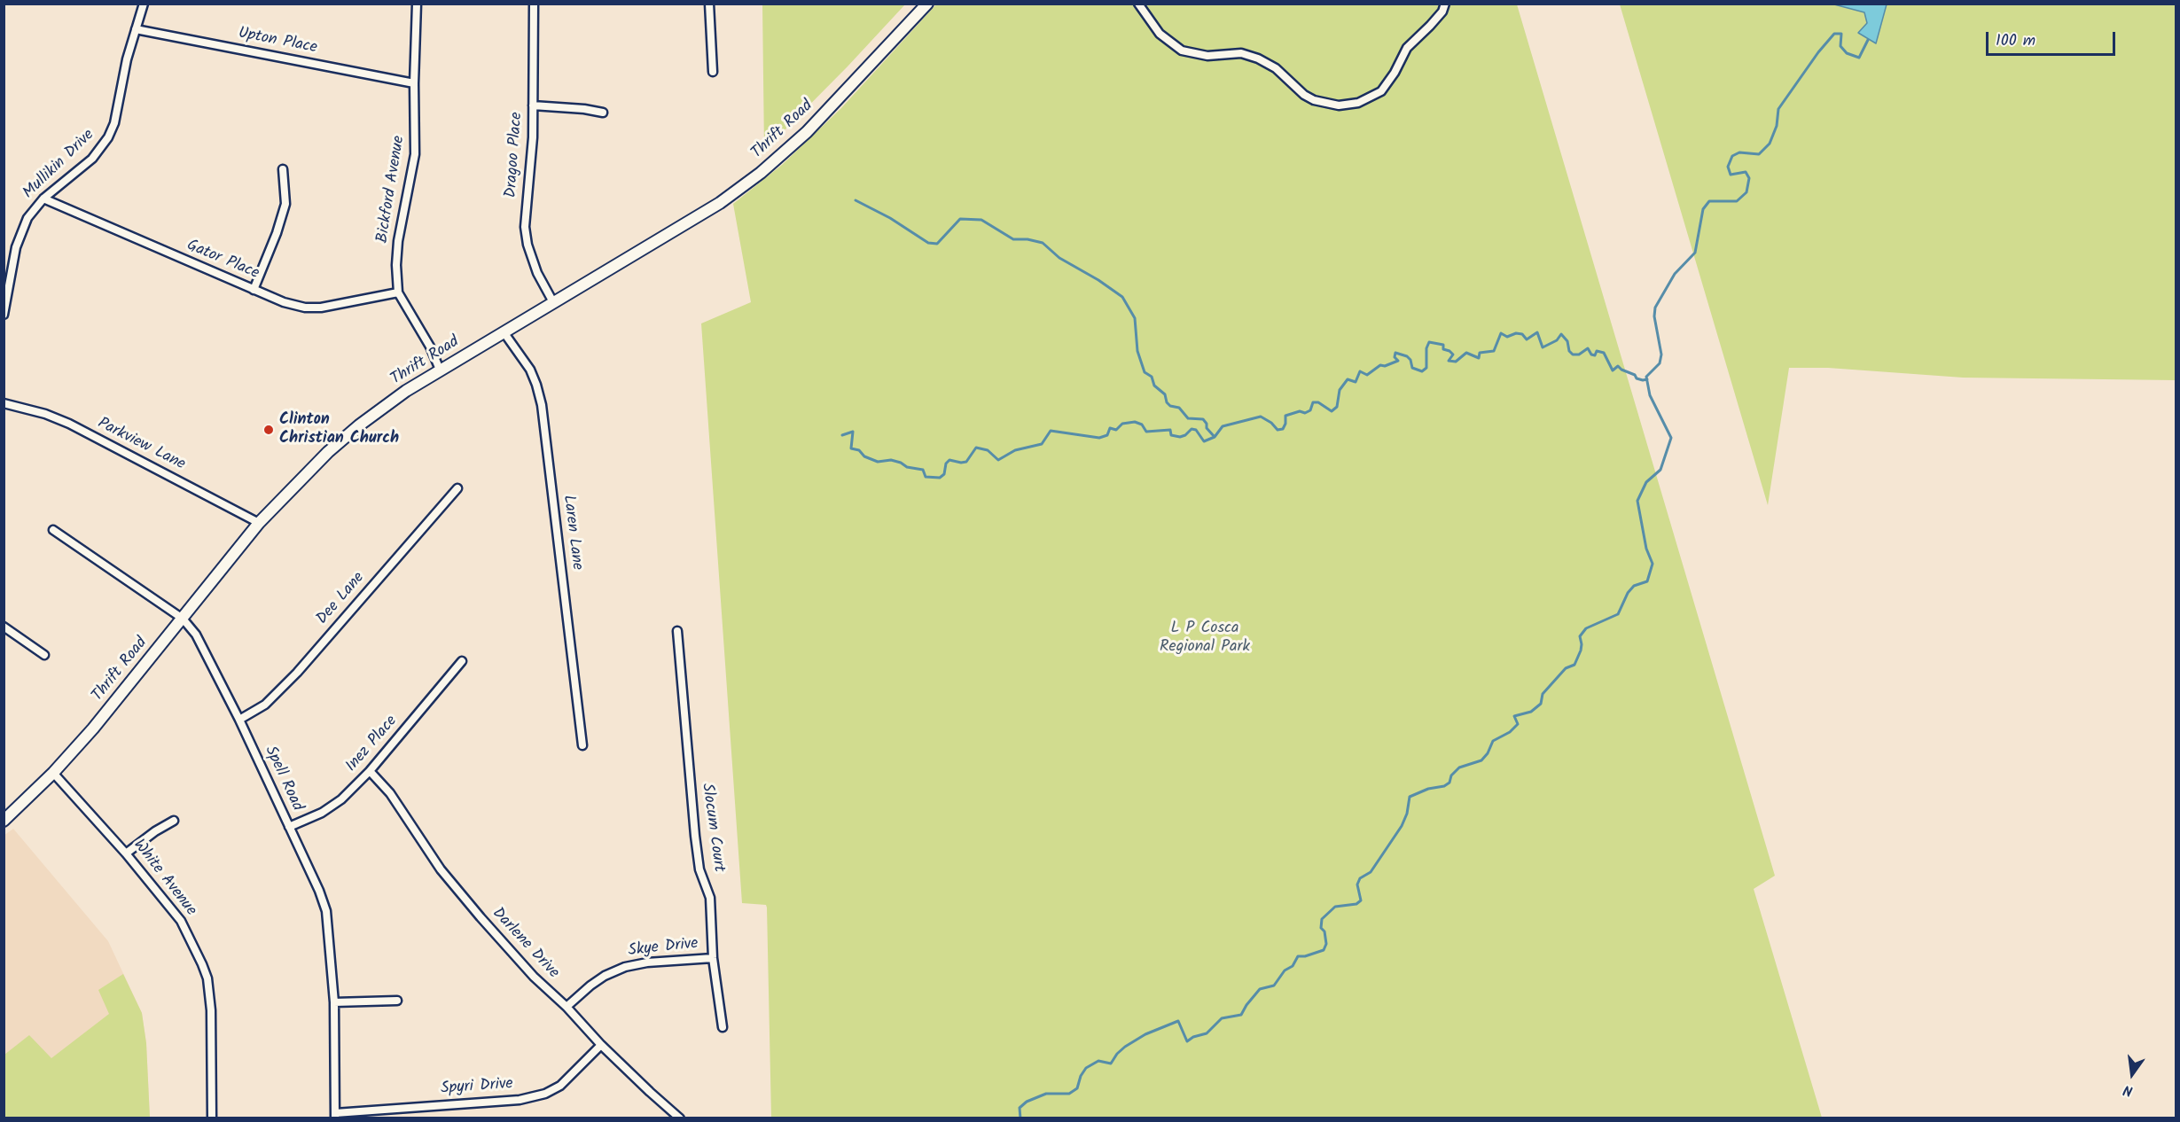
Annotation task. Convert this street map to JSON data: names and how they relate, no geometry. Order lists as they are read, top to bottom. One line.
{"streets":{"street":["Upton Place","Thrift Road","Dragoo Place","Mullikin Drive","Bickford Avenue","Gator Place","Parkview Lane","Laren Lane","Dee Lane","Inez Place","Spell Road","Slocum Court","White Avenue","Darlene Drive","Skye Drive","Spyri Drive"]},"crossings":[["Upton Place","Mullikin Drive"],["Upton Place","Bickford Avenue"],["Thrift Road","Dragoo Place"],["Thrift Road","Bickford Avenue"],["Thrift Road","Parkview Lane"],["Thrift Road","Laren Lane"],["Thrift Road","Spell Road"],["Thrift Road","White Avenue"],["Mullikin Drive","Gator Place"],["Bickford Avenue","Gator Place"],["Dee Lane","Spell Road"],["Inez Place","Spell Road"],["Inez Place","Darlene Drive"],["Spell Road","Spyri Drive"],["Slocum Court","Skye Drive"],["Darlene Drive","Skye Drive"],["Darlene Drive","Spyri Drive"]],"parks":["L P Cosca Regional Park"],"places":["Clinton Christian Church"],"scale_bar":"100 m","north":"bottom"}
